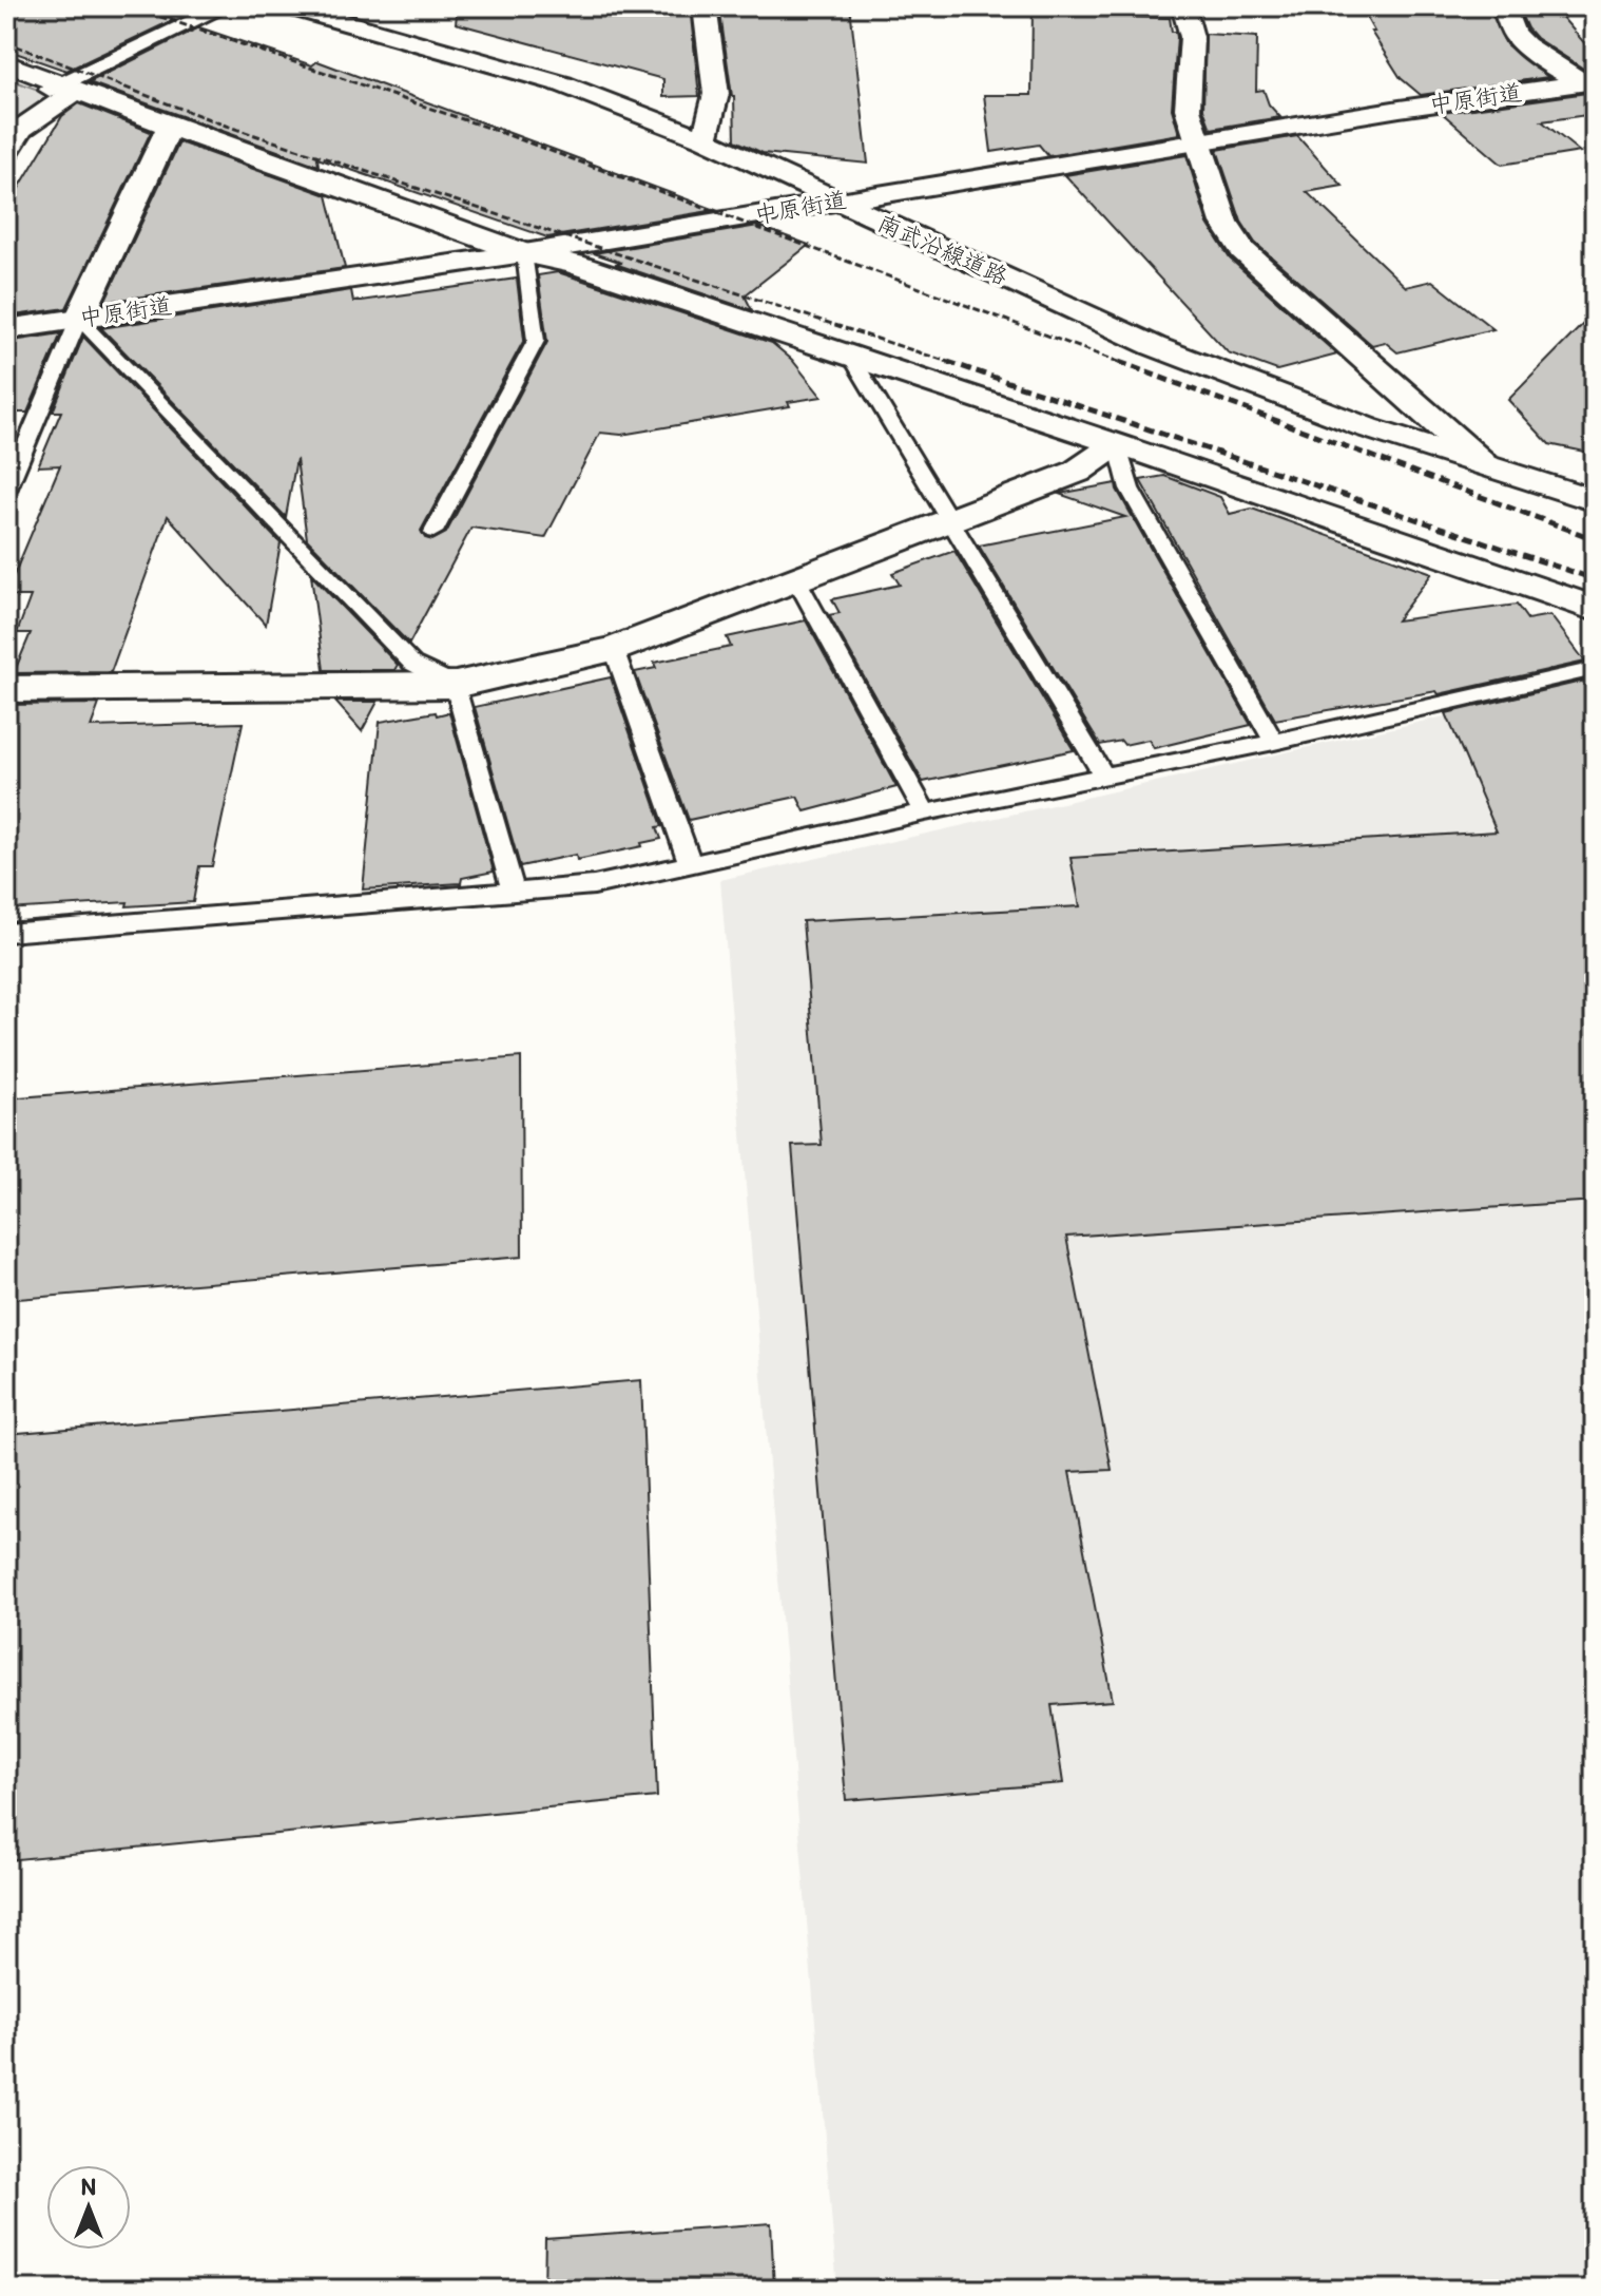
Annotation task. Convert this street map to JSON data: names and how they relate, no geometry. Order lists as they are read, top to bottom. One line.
{"streets":{"street":["中原街道","南武沿線道路"]},"crossings":[["中原街道","南武沿線道路"]],"north":"top"}
